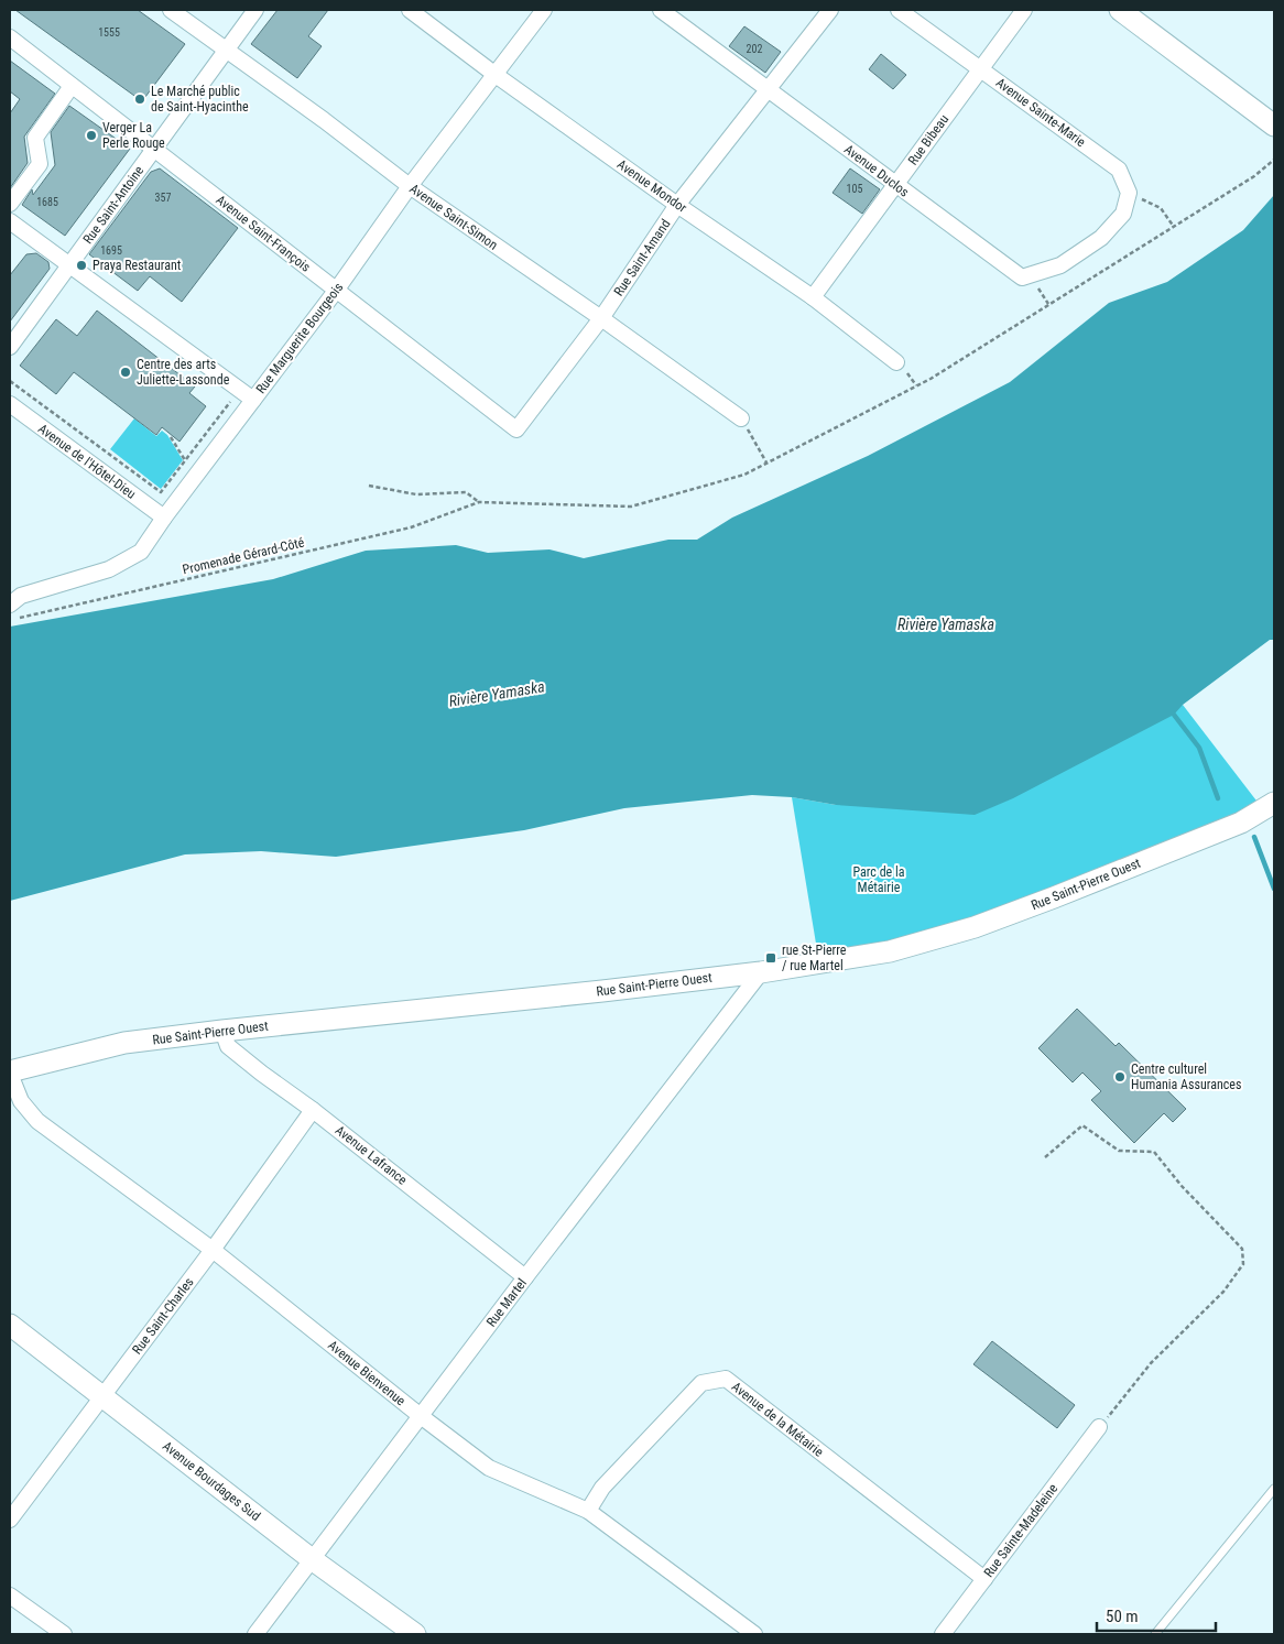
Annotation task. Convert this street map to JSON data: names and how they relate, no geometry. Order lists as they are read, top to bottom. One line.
{"streets":{"street":["Avenue Sainte-Marie","Rue Bibeau","Avenue Duclos","Avenue Mondor","Rue Saint-Antoine","Avenue Saint-Simon","Avenue Saint-François","Rue Saint-Amand","Rue Marguerite Bourgeois","Avenue de l'Hôtel-Dieu","Rue Saint-Pierre Ouest","Avenue Lafrance","Rue Martel","Rue Saint-Charles","Avenue Bienvenue","Avenue de la Métairie","Avenue Bourdages Sud","Rue Sainte-Madeleine"],"path":["Promenade Gérard-Côté"]},"crossings":[["Avenue Sainte-Marie","Rue Bibeau"],["Avenue Sainte-Marie","Avenue Duclos"],["Rue Bibeau","Avenue Duclos"],["Rue Bibeau","Avenue Mondor"],["Avenue Duclos","Rue Saint-Amand"],["Avenue Mondor","Rue Saint-Amand"],["Avenue Mondor","Rue Marguerite Bourgeois"],["Rue Saint-Antoine","Avenue Saint-Simon"],["Rue Saint-Antoine","Avenue Saint-François"],["Avenue Saint-Simon","Rue Saint-Amand"],["Avenue Saint-Simon","Rue Marguerite Bourgeois"],["Avenue Saint-François","Rue Saint-Amand"],["Avenue Saint-François","Rue Marguerite Bourgeois"],["Rue Marguerite Bourgeois","Avenue de l'Hôtel-Dieu"],["Rue Saint-Pierre Ouest","Avenue Lafrance"],["Rue Saint-Pierre Ouest","Rue Martel"],["Rue Saint-Pierre Ouest","Avenue Bienvenue"],["Avenue Lafrance","Rue Martel"],["Avenue Lafrance","Rue Saint-Charles"],["Rue Martel","Avenue Bienvenue"],["Rue Martel","Avenue Bourdages Sud"],["Rue Saint-Charles","Avenue Bienvenue"],["Rue Saint-Charles","Avenue Bourdages Sud"],["Avenue Bienvenue","Avenue de la Métairie"],["Avenue de la Métairie","Rue Sainte-Madeleine"]],"water":["Rivière Yamaska"],"parks":["Parc de la Métairie"],"places":{"other":["Le Marché public de Saint-Hyacinthe","Verger La Perle Rouge","Praya Restaurant","Centre des arts Juliette-Lassonde","Centre culturel Humania Assurances"],"transit":["rue St-Pierre / rue Martel"]},"house_numbers":["1555","202","105","357","1685","1695"],"scale_bar":"50 m"}
